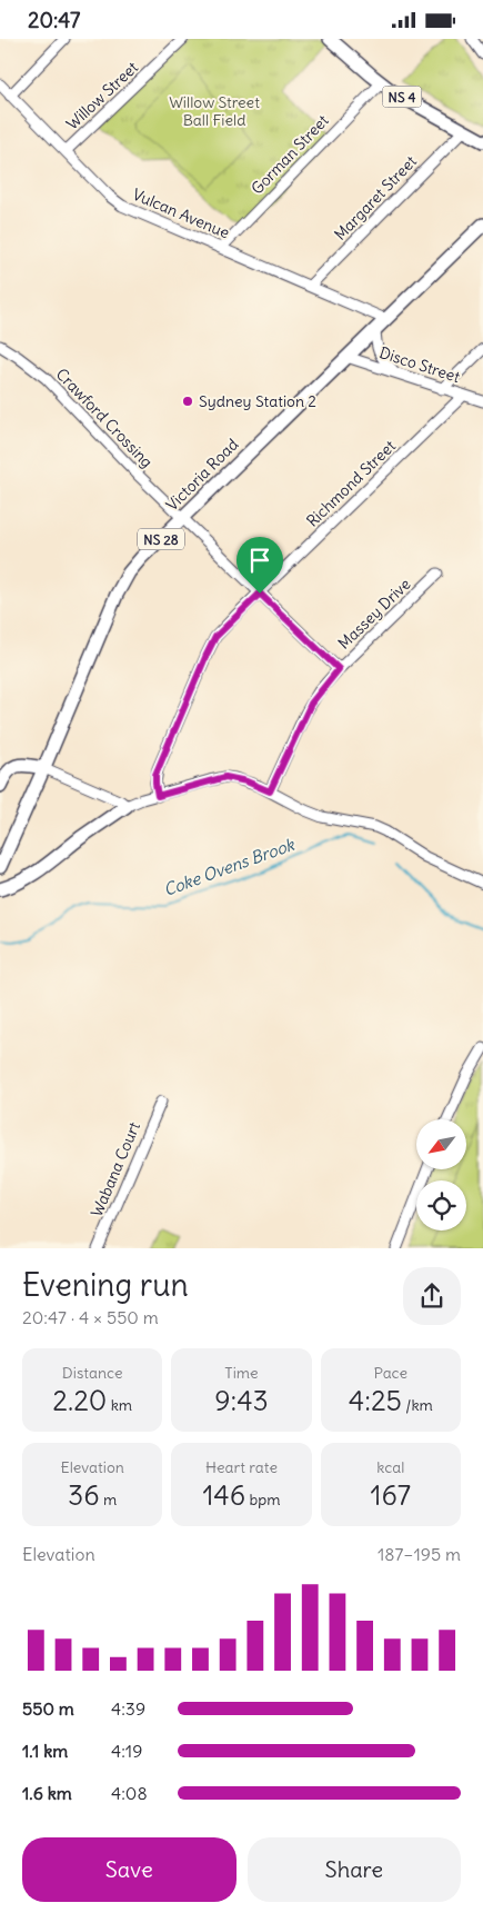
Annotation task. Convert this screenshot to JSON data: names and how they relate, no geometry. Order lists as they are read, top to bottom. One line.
{"streets":{"main road":["NS 4","Victoria Road","NS 28"],"street":["Willow Street","Gorman Street","Margaret Street","Vulcan Avenue","Disco Street","Crawford Crossing","Richmond Street","Massey Drive","Wabana Court"]},"crossings":[["Willow Street","Vulcan Avenue"],["NS 4","Gorman Street"],["NS 4","Margaret Street"],["Gorman Street","Vulcan Avenue"],["Margaret Street","Vulcan Avenue"],["Vulcan Avenue","Victoria Road"],["Disco Street","Victoria Road"],["Disco Street","Richmond Street"],["Crawford Crossing","Victoria Road"],["Crawford Crossing","Richmond Street"],["Crawford Crossing","Massey Drive"]],"water":["Coke Ovens Brook"],"parks":["Willow Street Ball Field"],"places":["Sydney Station 2"],"north":"bottom left","page":{"status":"20:47","heading":["Evening run","20:47 · 4 × 550 m"],"stats":[["Distance","2.20 km"],["Time","9:43"],["Pace","4:25 /km"],["Elevation","36 m"],["Heart rate","146 bpm"],["kcal","167"]],"chart":["Elevation","187–195 m"],"list":[{"name":"550 m","note":"4:39"},{"name":"1.1 km","note":"4:19"},{"name":"1.6 km","note":"4:08"}],"buttons":["Save","Share"]}}
